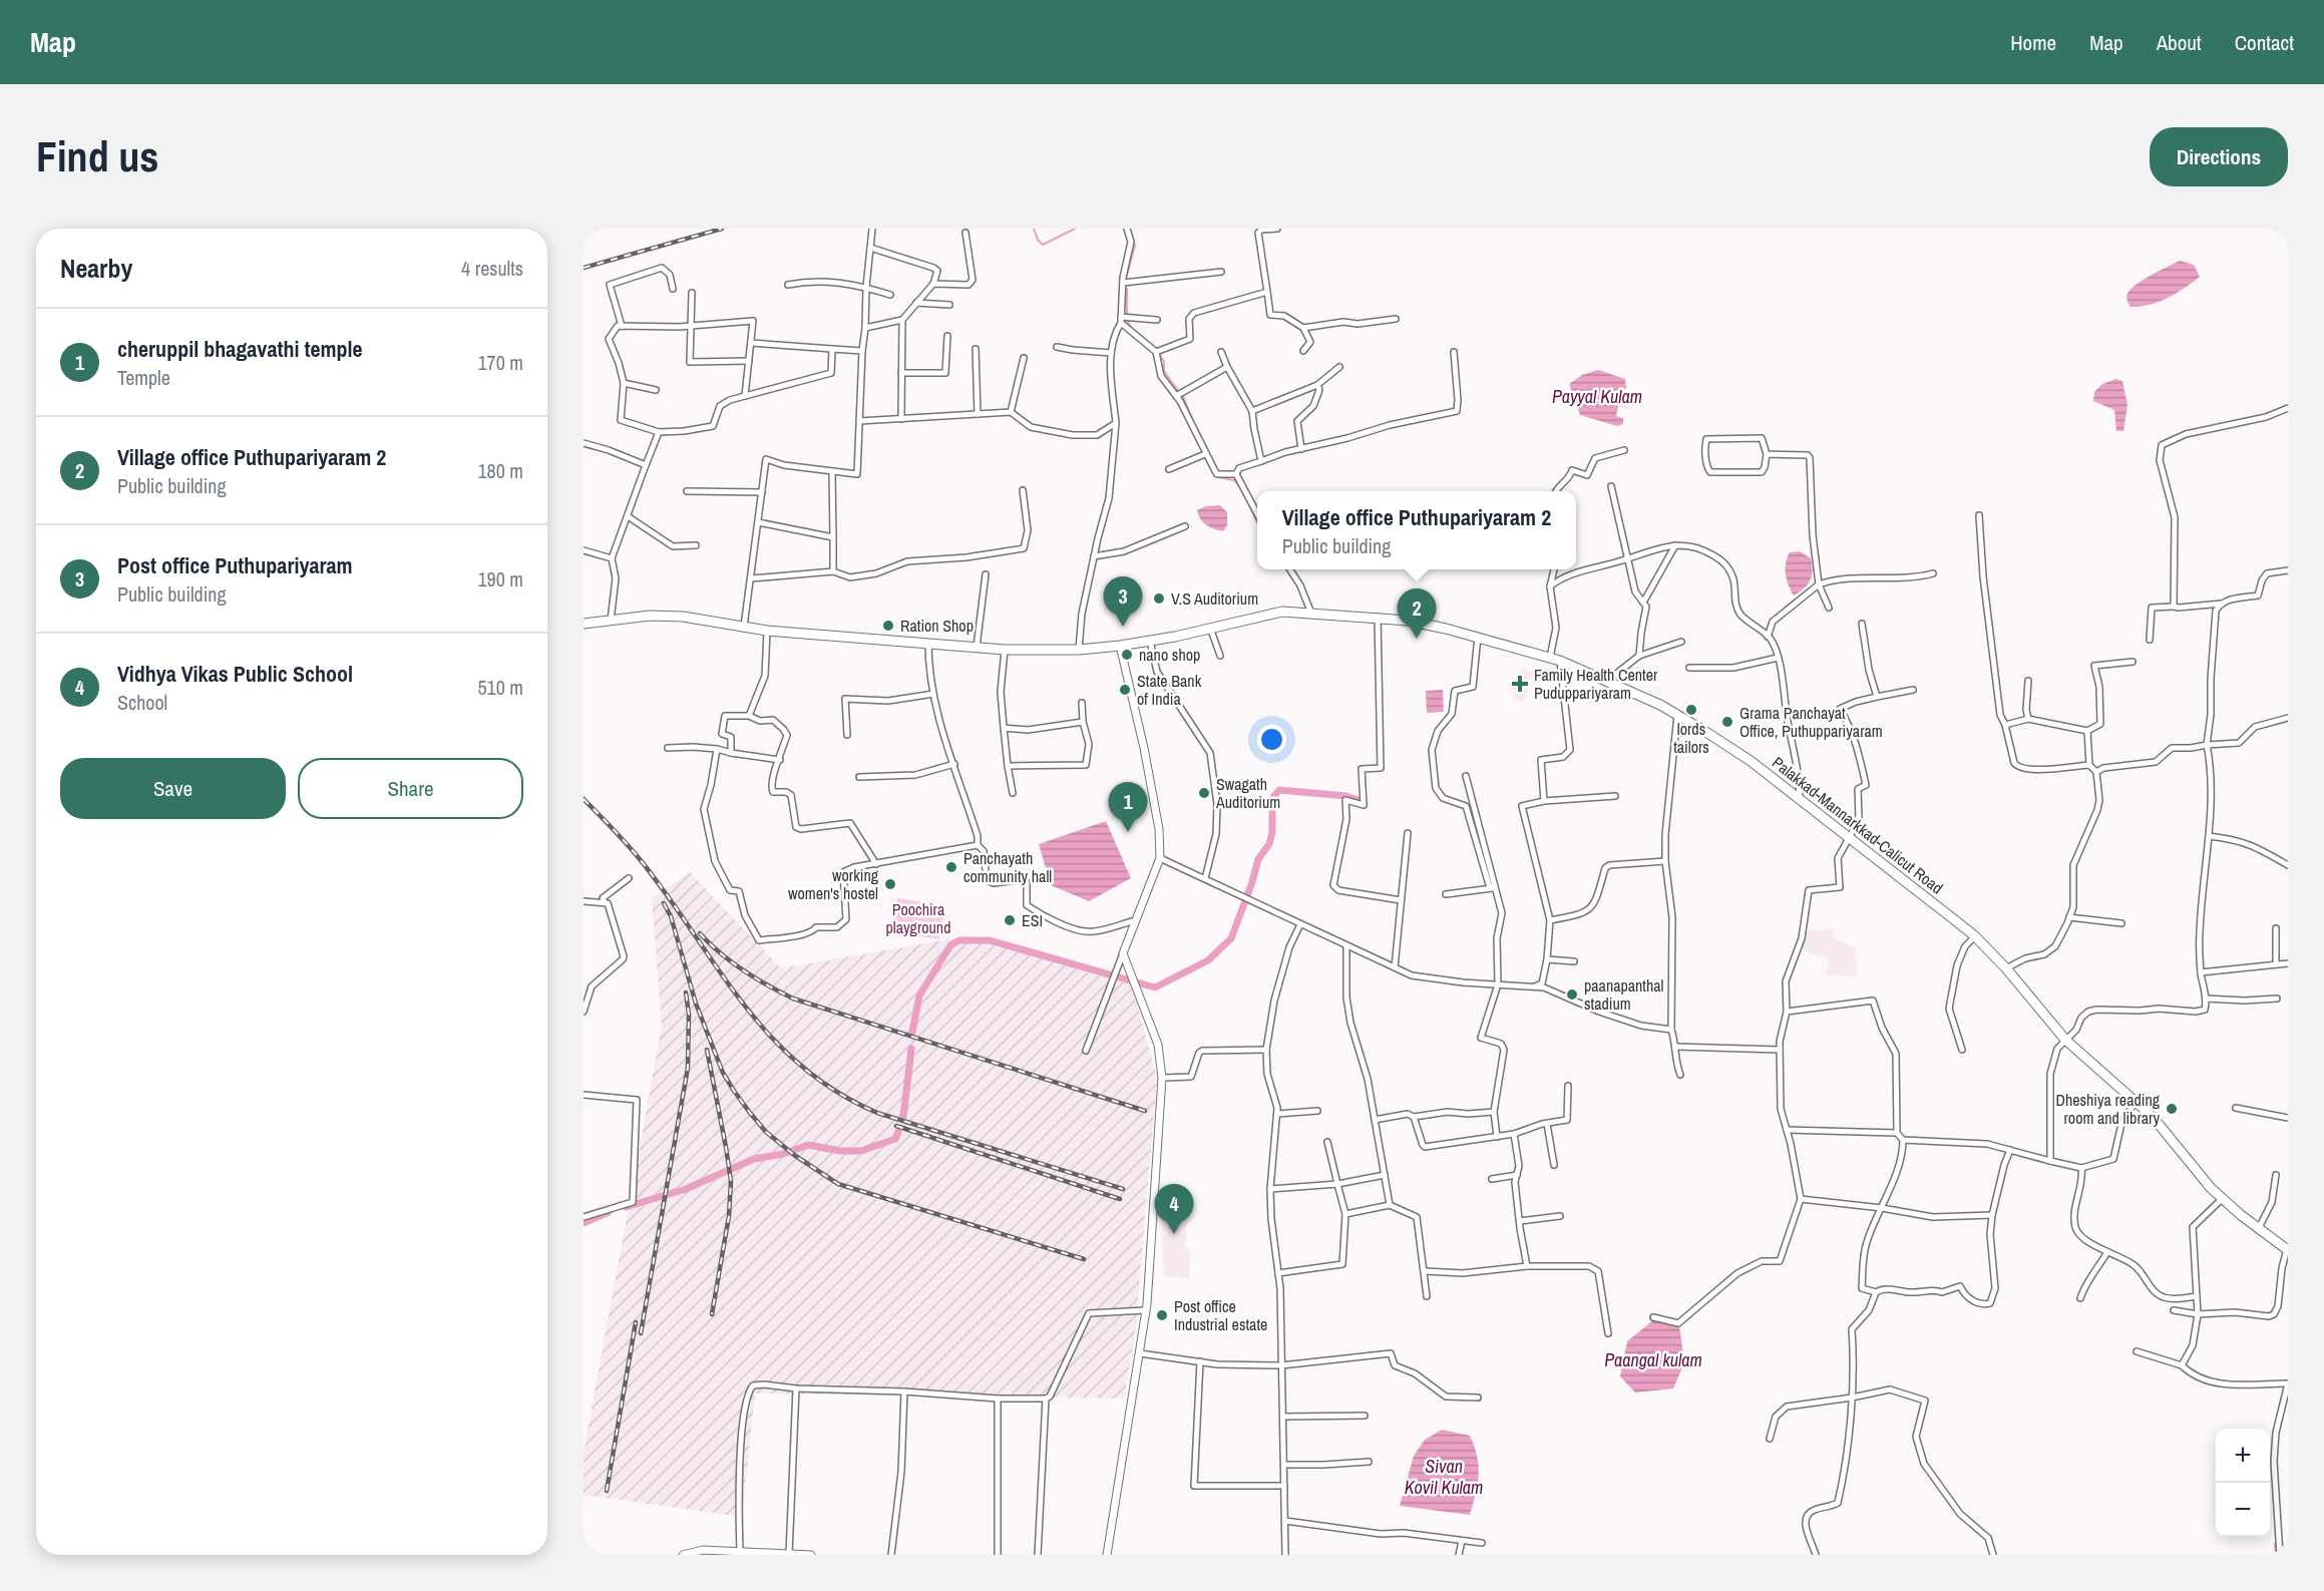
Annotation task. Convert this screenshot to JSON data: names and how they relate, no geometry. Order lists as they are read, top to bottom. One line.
{"streets":{"highway":["Palakkad-Mannarkkad-Calicut Road"]},"water":["Payyal Kulam","Paangal kulam","Sivan Kovil Kulam"],"parks":["Poochira playground"],"places":{"other":["V.S Auditorium","Ration Shop","nano shop","State Bank of India","lords tailors","Grama Panchayat Office, Puthuppariyaram","Swagath Auditorium","Panchayath community hall","working women's hostel","ESI","paanapanthal stadium","Dheshiya reading room and library","Post office Industrial estate"],"health":["Family Health Center Puduppariyaram"]},"page":{"header":"Map","nav":["Home","Map","About","Contact"],"buttons":["Directions",["Save","Share"]],"title":"Find us","heading":["Nearby","4 results"],"list":[{"mark":"1","name":"cheruppil bhagavathi temple","note":"Temple","value":"170 m"},{"mark":"2","name":"Village office Puthupariyaram 2","note":"Public building","value":"180 m"},{"mark":"3","name":"Post office Puthupariyaram","note":"Public building","value":"190 m"},{"mark":"4","name":"Vidhya Vikas Public School","note":"School","value":"510 m"}],"popup":["Village office Puthupariyaram 2","Public building"],"pins":["3","2","1","4"],"map_buttons":["+","−"]}}
